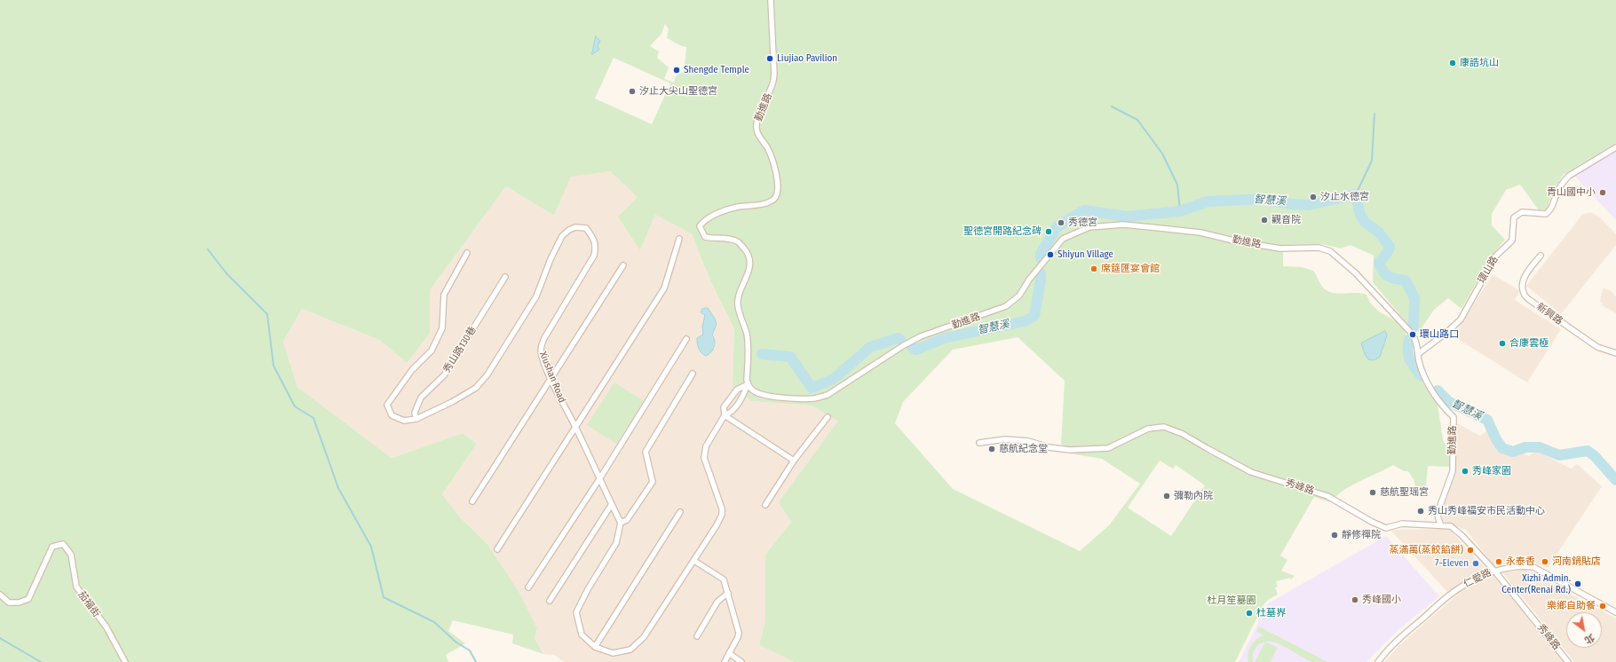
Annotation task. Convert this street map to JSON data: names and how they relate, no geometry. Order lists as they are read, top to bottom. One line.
{"streets":{"street":["勤進路","環山路","新興路","秀山路130巷","Xiushan Road","秀峰路","仁愛路","茄福街"]},"crossings":[["勤進路","環山路"],["勤進路","秀峰路"],["秀山路130巷","Xiushan Road"],["秀峰路","仁愛路"]],"water":["智慧溪"],"parks":["杜月笙墓園"],"places":["Liujiao Pavilion","康誥坑山","Shengde Temple","汐止大尖山聖德宮","青山國中小","汐止水德宮","觀音院","秀德宮","聖德宮開路紀念碑","Shiyun Village","席筵匯宴會館","環山路口","合康雲極","慈航紀念堂","秀峰家園","慈航聖瑶宮","彌勒內院","秀山秀峰福安市民活動中心","靜修禪院","蒸滿萬(蒸餃餡餅)","永泰香","河南鍋貼店","7-Eleven","Xizhi Admin. Center(Renai Rd.)","秀峰國小","樂鄉自助餐","杜墓界"],"north":"bottom right"}
